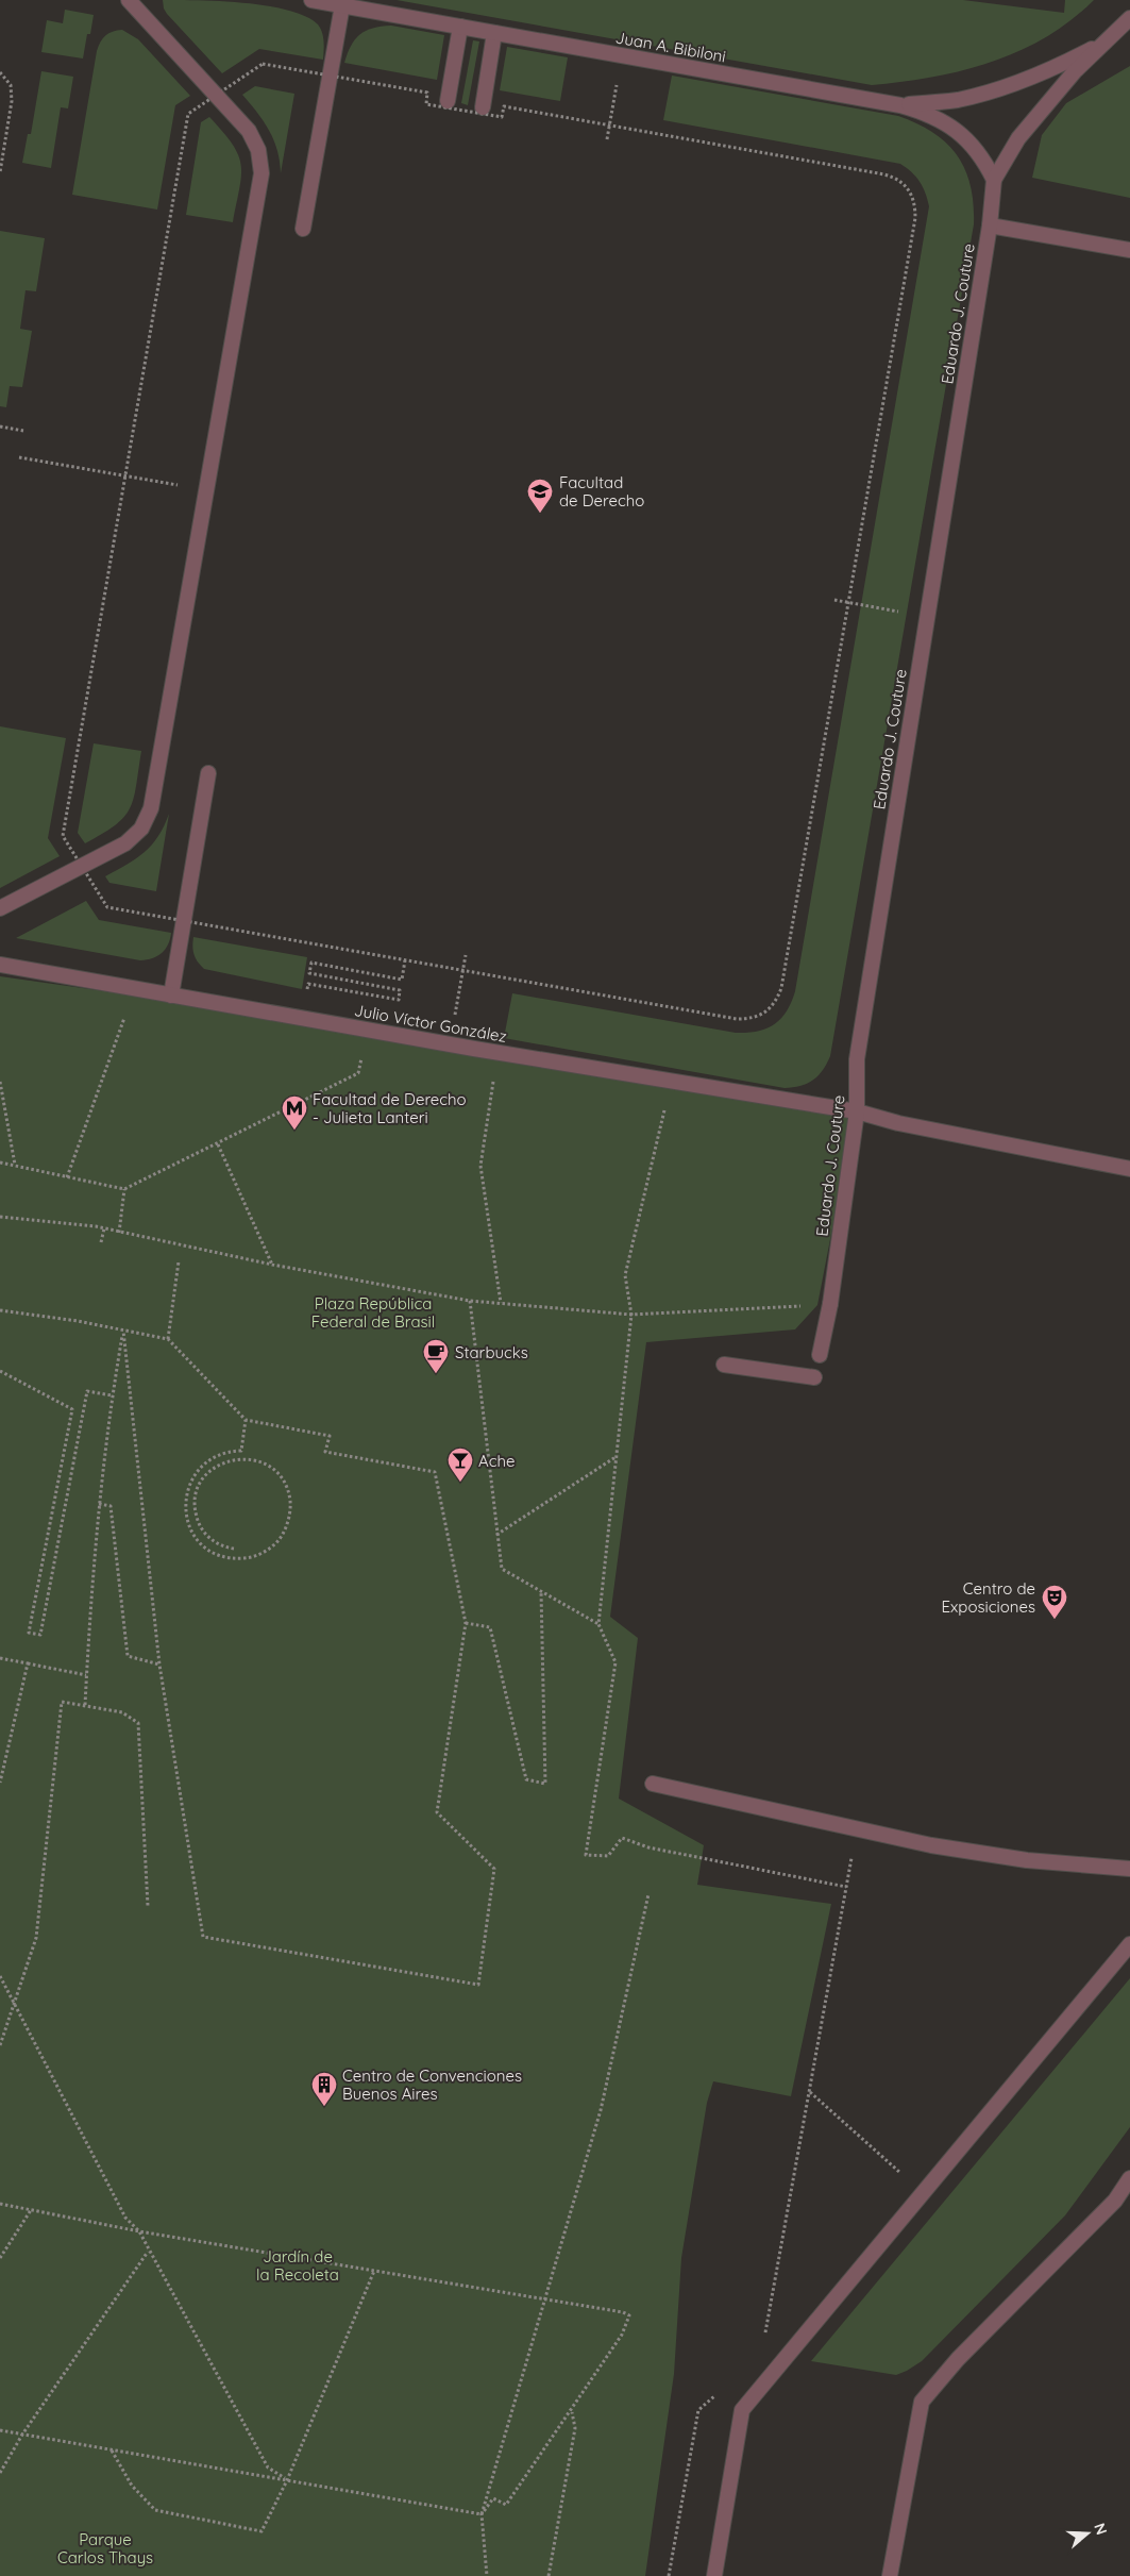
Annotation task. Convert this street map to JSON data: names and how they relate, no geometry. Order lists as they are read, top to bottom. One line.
{"streets":{"street":["Juan A. Bibiloni","Eduardo J. Couture","Julio Víctor González"]},"crossings":[["Juan A. Bibiloni","Eduardo J. Couture"],["Eduardo J. Couture","Julio Víctor González"]],"parks":["Plaza República Federal de Brasil","Jardín de la Recoleta","Parque Carlos Thays"],"places":{"school or university":["Facultad de Derecho"],"metro station":["Facultad de Derecho - Julieta Lanteri"],"cafe":["Starbucks"],"bar":["Ache"],"theatre":["Centro de Exposiciones"],"building":["Centro de Convenciones Buenos Aires"]},"north":"right"}
